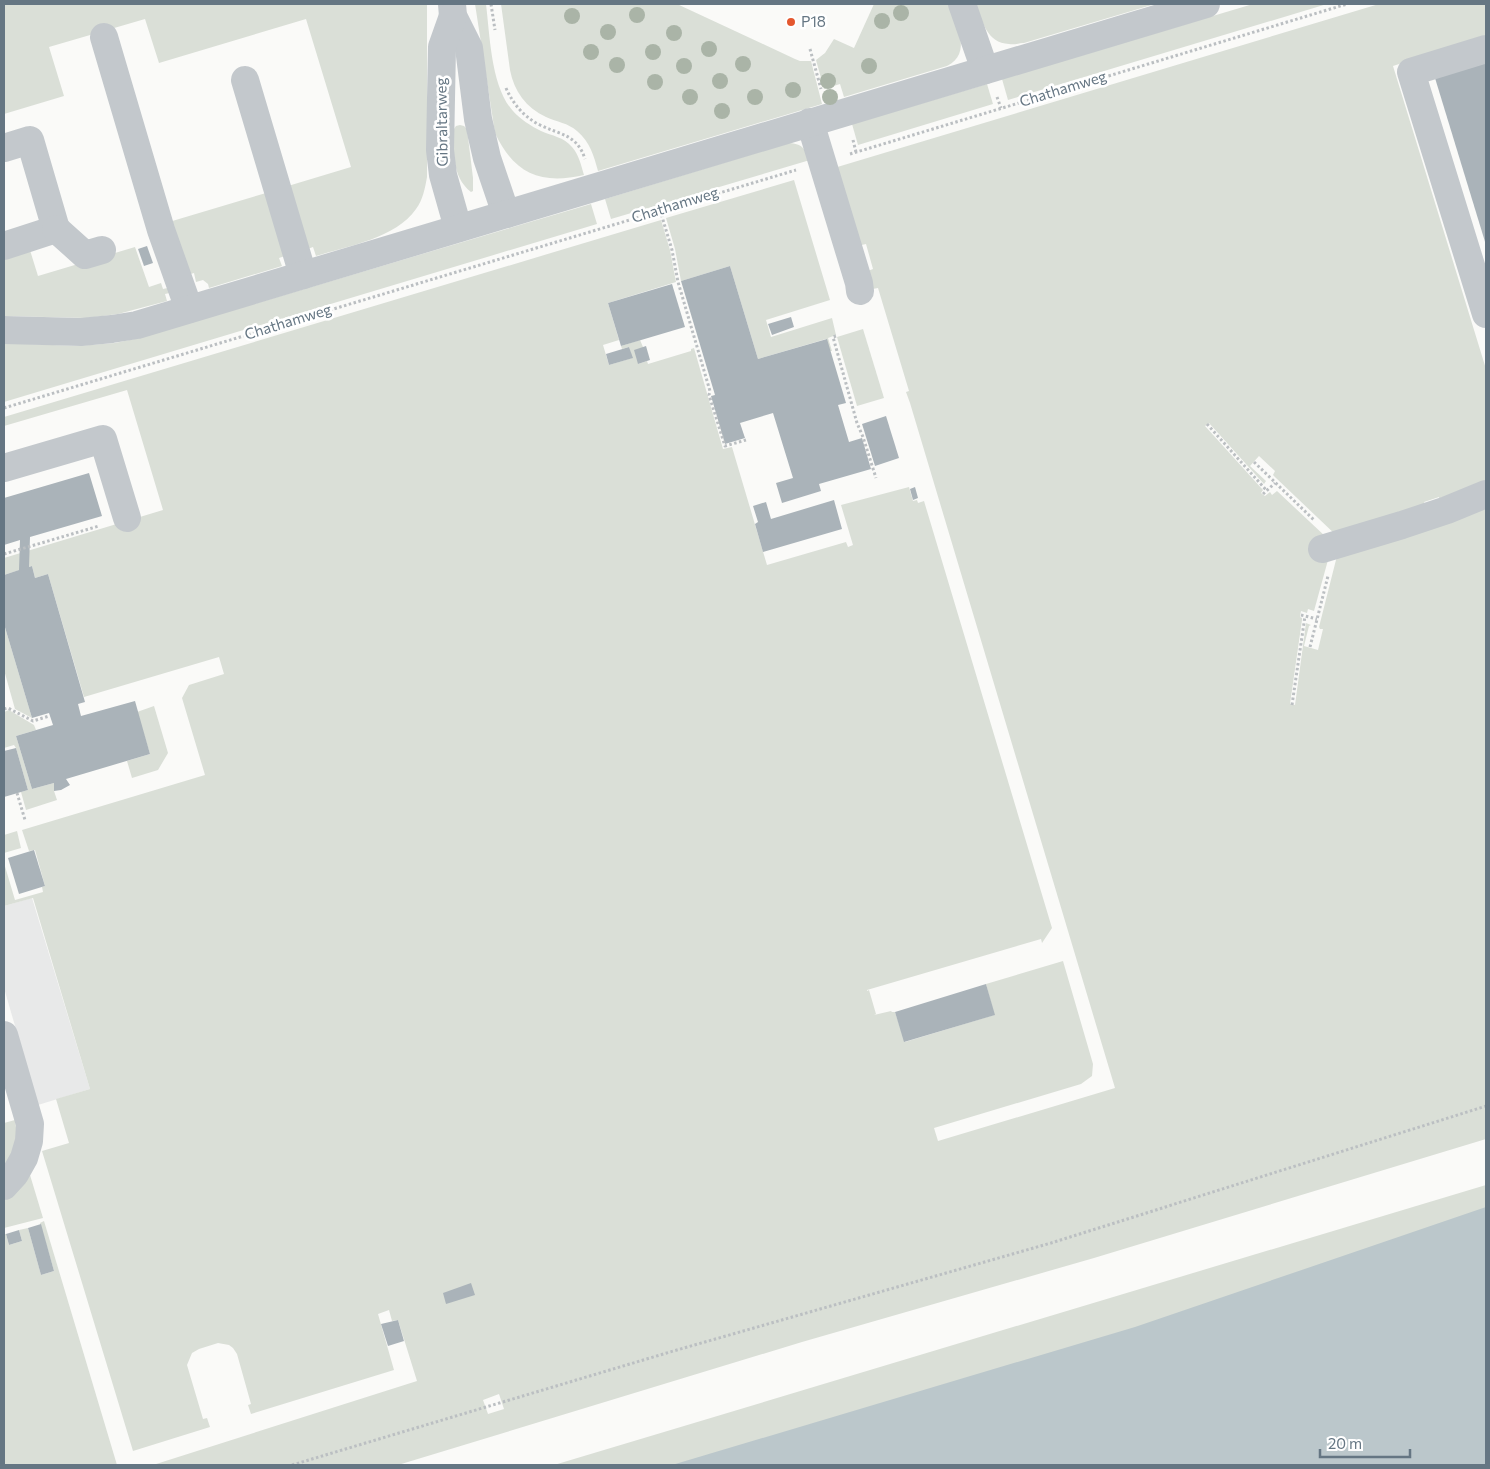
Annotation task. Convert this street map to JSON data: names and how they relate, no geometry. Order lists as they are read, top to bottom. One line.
{"streets":{"street":["Gibraltarweg"],"path":["Chathamweg"]},"places":["P18"],"scale_bar":"20 m"}
